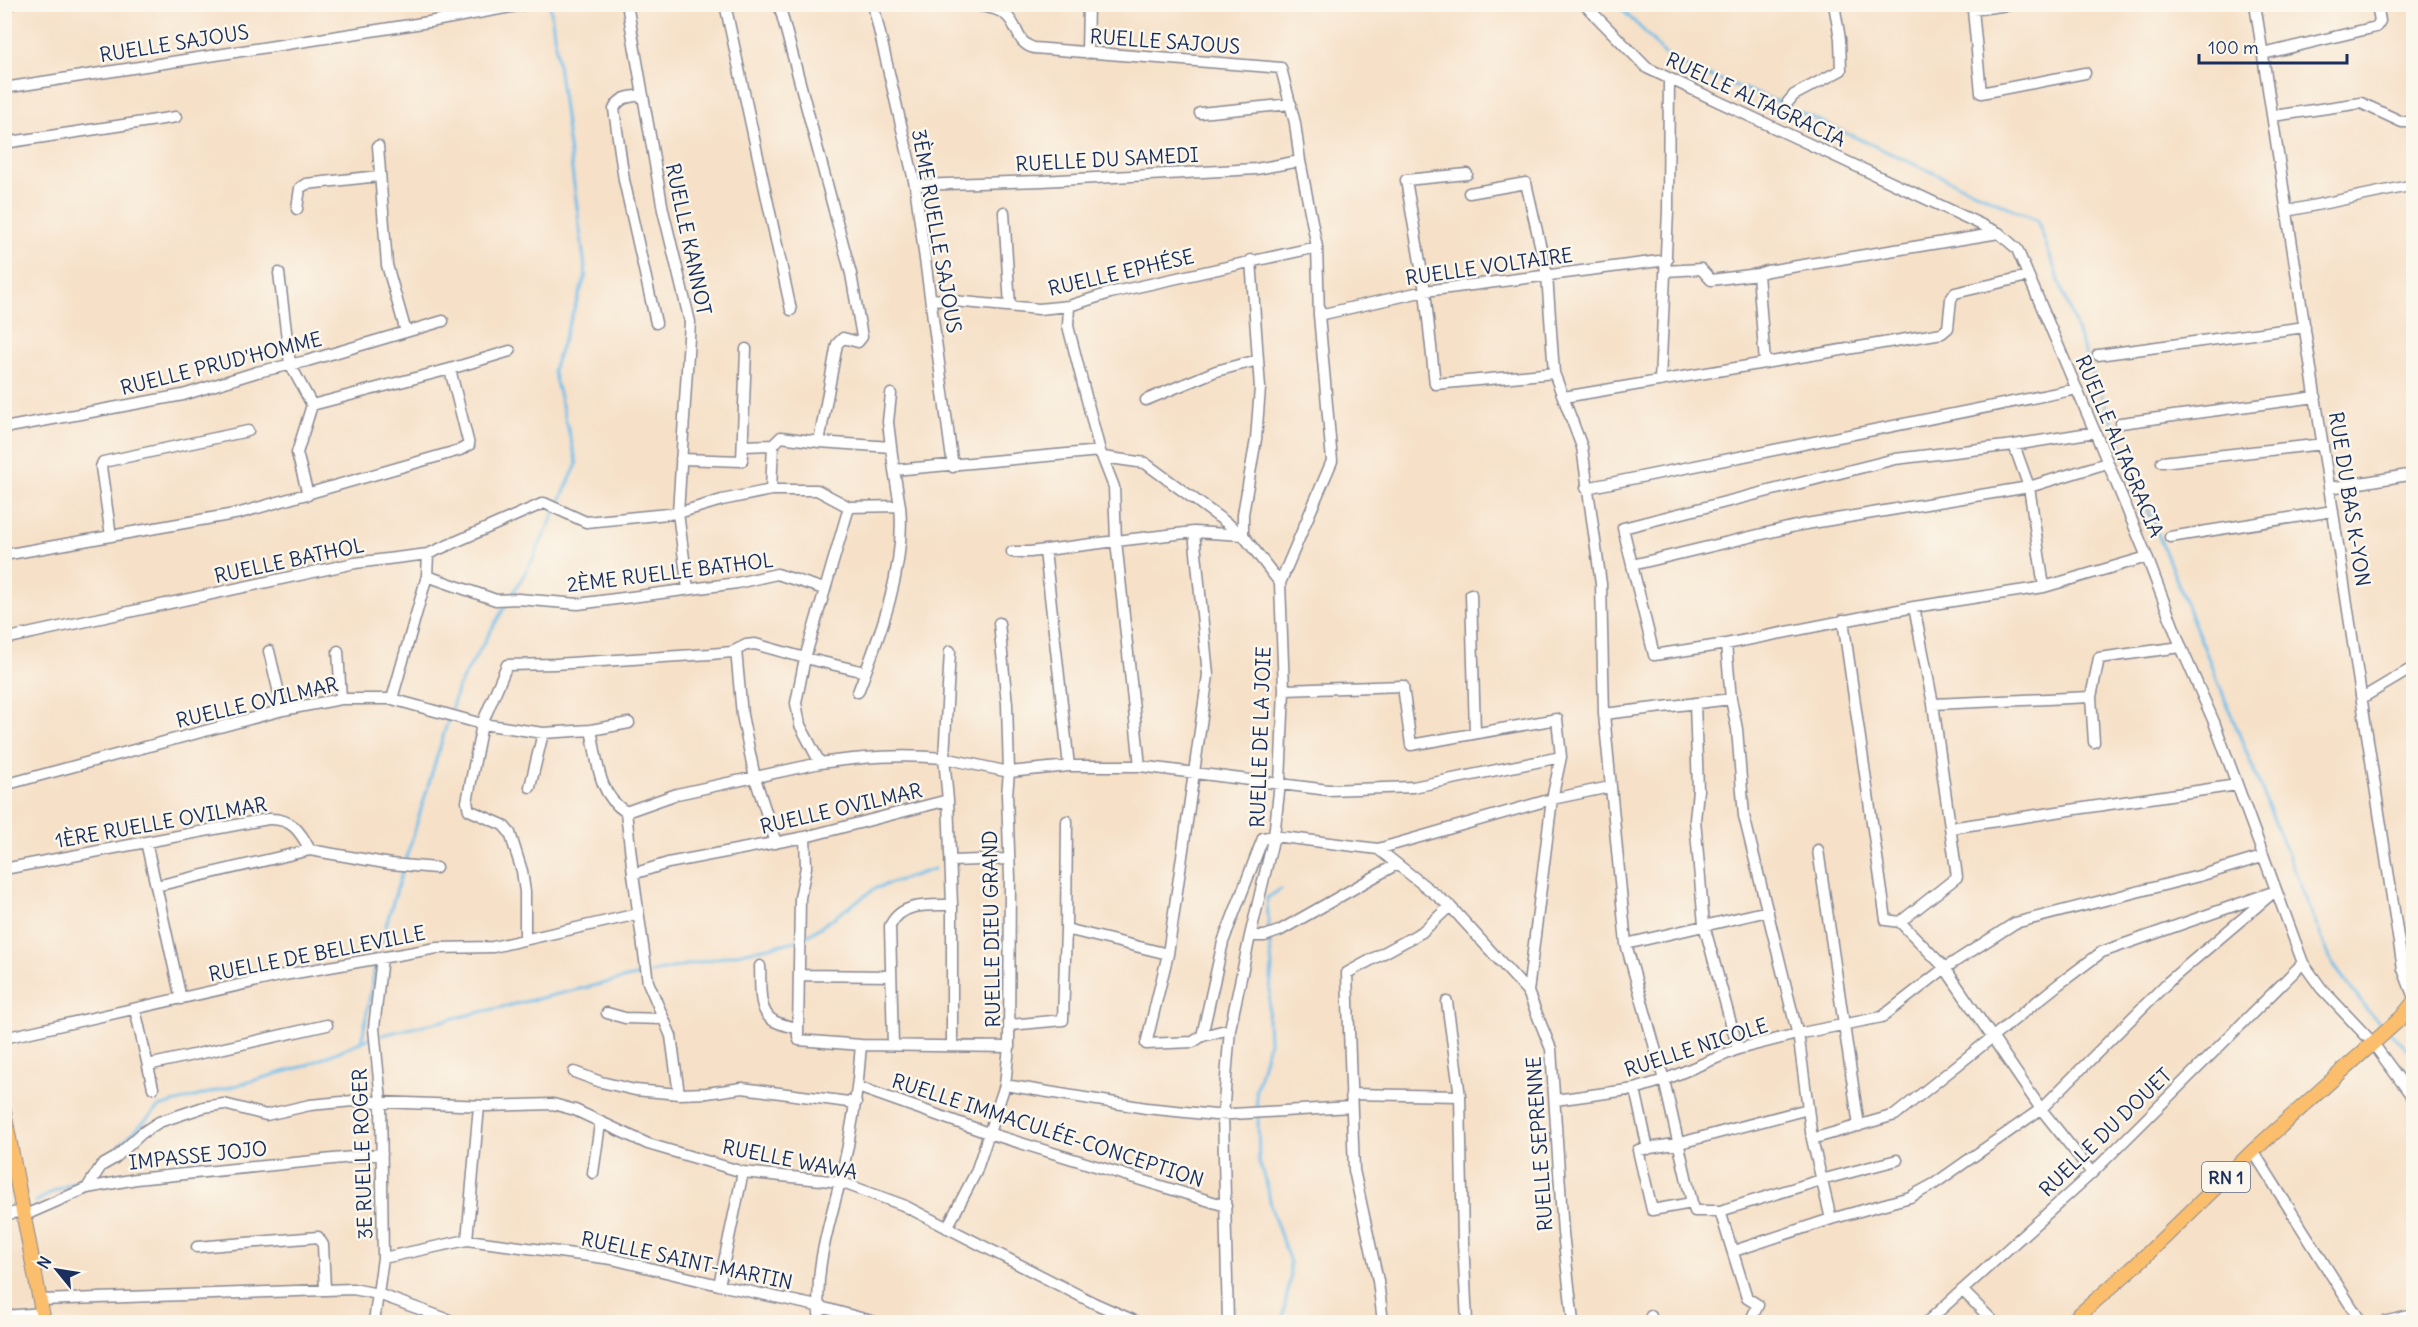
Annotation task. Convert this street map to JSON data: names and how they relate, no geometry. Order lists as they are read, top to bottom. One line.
{"streets":{"main road":["RN 1"],"street":["RUELLE SAJOUS","RUELLE ALTAGRACIA","RUELLE DU SAMEDI","3ÈME RUELLE SAJOUS","RUELLE KANNOT","RUELLE VOLTAIRE","RUELLE EPHÉSE","RUELLE PRUD'HOMME","RUE DU BAS K-YON","RUELLE BATHOL","2ÈME RUELLE BATHOL","RUELLE OVILMAR","RUELLE DE LA JOIE","1ÈRE RUELLE OVILMAR","RUELLE DIEU GRAND","RUELLE DE BELLEVILLE","RUELLE NICOLE","RUELLE IMMACULÉE-CONCEPTION","RUELLE DU DOUET","RUELLE SEPRENNE","3E RUELLE ROGER","IMPASSE JOJO","RUELLE WAWA","RUELLE SAINT-MARTIN"]},"crossings":[["RUELLE SAJOUS","RUELLE DU SAMEDI"],["RUELLE SAJOUS","RUELLE DE LA JOIE"],["RUELLE ALTAGRACIA","RUELLE DU DOUET"],["RUELLE ALTAGRACIA","RN 1"],["RUELLE DU SAMEDI","3ÈME RUELLE SAJOUS"],["RUELLE DU SAMEDI","RUELLE DE LA JOIE"],["3ÈME RUELLE SAJOUS","RUELLE EPHÉSE"],["RUELLE KANNOT","RUELLE BATHOL"],["RUELLE KANNOT","2ÈME RUELLE BATHOL"],["RUELLE VOLTAIRE","RUELLE DE LA JOIE"],["RUELLE EPHÉSE","RUELLE DE LA JOIE"],["RUE DU BAS K-YON","RN 1"],["RUELLE DE LA JOIE","RUELLE IMMACULÉE-CONCEPTION"],["RUELLE DIEU GRAND","RUELLE IMMACULÉE-CONCEPTION"],["RUELLE DIEU GRAND","RUELLE WAWA"],["RUELLE DE BELLEVILLE","3E RUELLE ROGER"],["RUELLE NICOLE","RUELLE SEPRENNE"],["3E RUELLE ROGER","IMPASSE JOJO"],["3E RUELLE ROGER","RUELLE WAWA"],["3E RUELLE ROGER","RUELLE SAINT-MARTIN"],["IMPASSE JOJO","RUELLE WAWA"]],"scale_bar":"100 m","north":"top left"}
